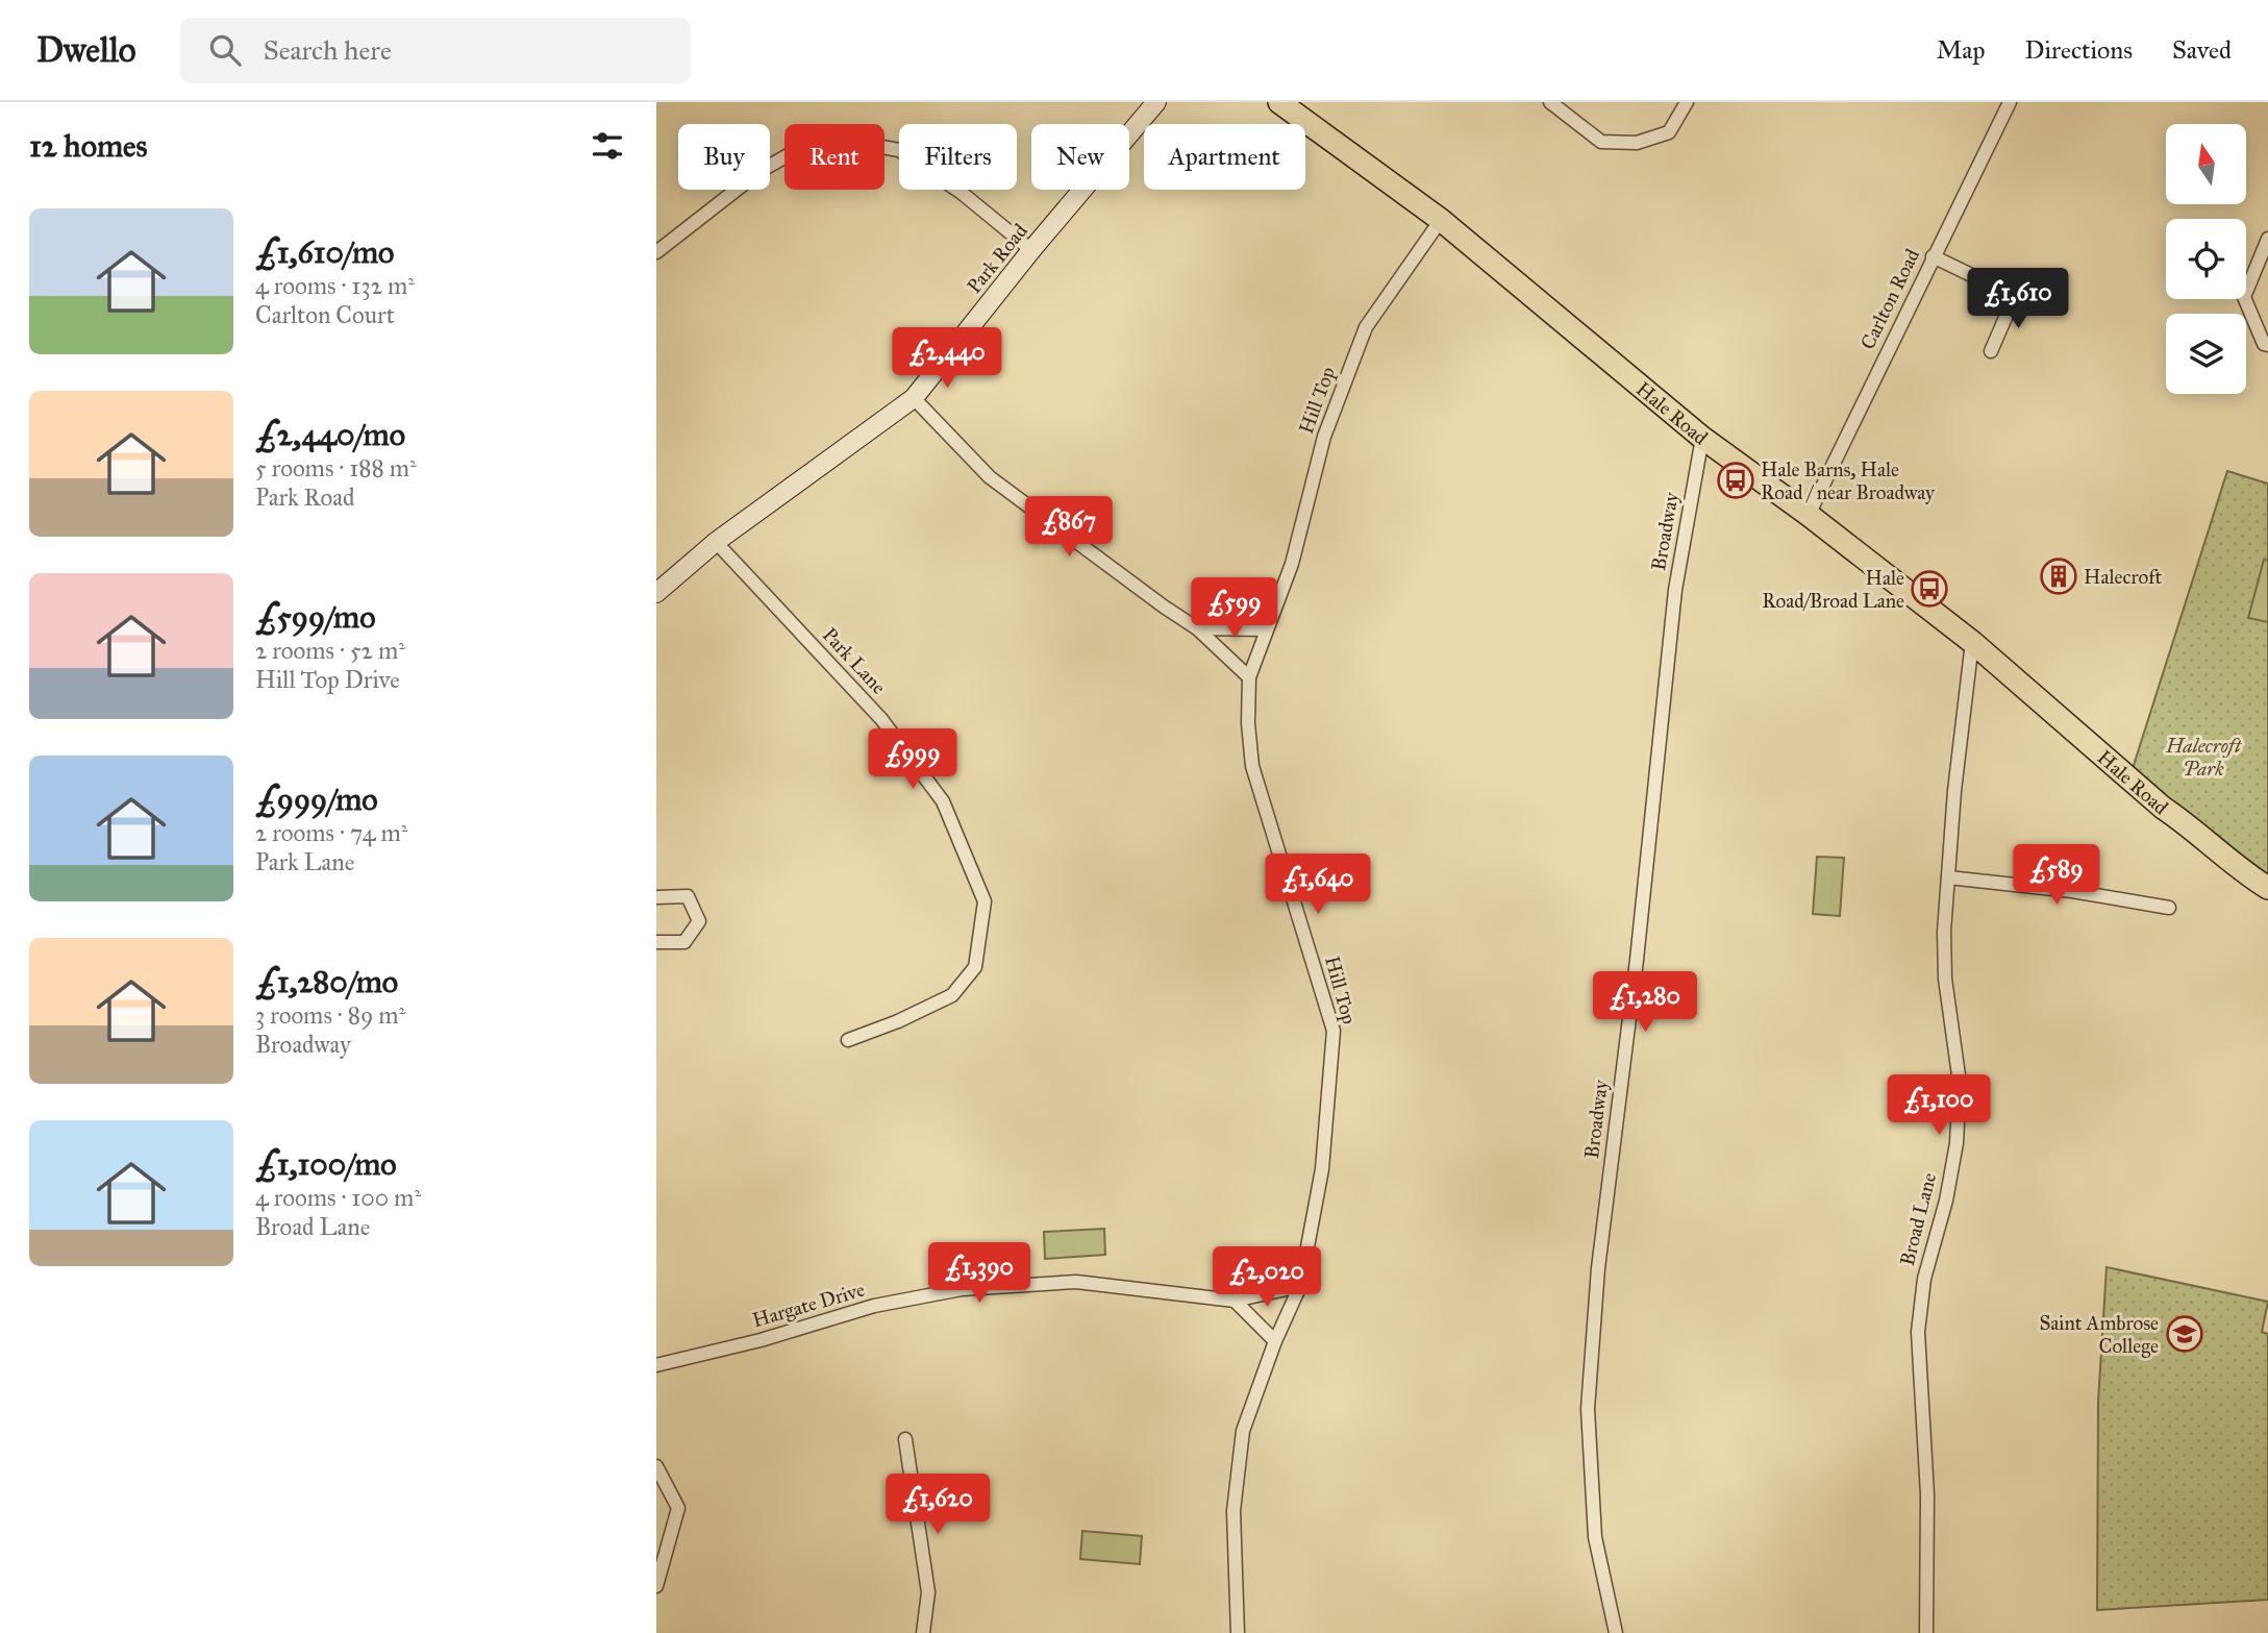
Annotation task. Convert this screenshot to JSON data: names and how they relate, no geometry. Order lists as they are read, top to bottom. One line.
{"streets":{"main road":["Park Road","Hale Road"],"street":["Carlton Road","Hill Top","Broadway","Park Lane","Broad Lane","Hargate Drive"]},"crossings":[["Park Road","Park Lane"],["Carlton Road","Hale Road"],["Hill Top","Hale Road"],["Hill Top","Hargate Drive"],["Hale Road","Broadway"],["Hale Road","Broad Lane"]],"parks":["Halecroft Park"],"places":{"bus stop":["Hale Barns, Hale Road / near Broadway","Hale Road/Broad Lane"],"building":["Halecroft"],"school or university":["Saint Ambrose College"]},"north":"top","page":{"header":"Dwello","search":"Search here","nav":["Map","Directions","Saved"],"heading":"12 homes","chip":["Buy","Rent","Filters","New","Apartment"],"list":[{"name":"£1,610/mo","note":"4 rooms · 132 m² · Carlton Court"},{"name":"£2,440/mo","note":"5 rooms · 188 m² · Park Road"},{"name":"£599/mo","note":"2 rooms · 52 m² · Hill Top Drive"},{"name":"£999/mo","note":"2 rooms · 74 m² · Park Lane"},{"name":"£1,280/mo","note":"3 rooms · 89 m² · Broadway"},{"name":"£1,100/mo","note":"4 rooms · 100 m² · Broad Lane"}],"price":["£1,610","£2,440","£867","£599","£999","£589","£1,640","£1,280","£1,100","£1,390","£2,020","£1,620"]}}
